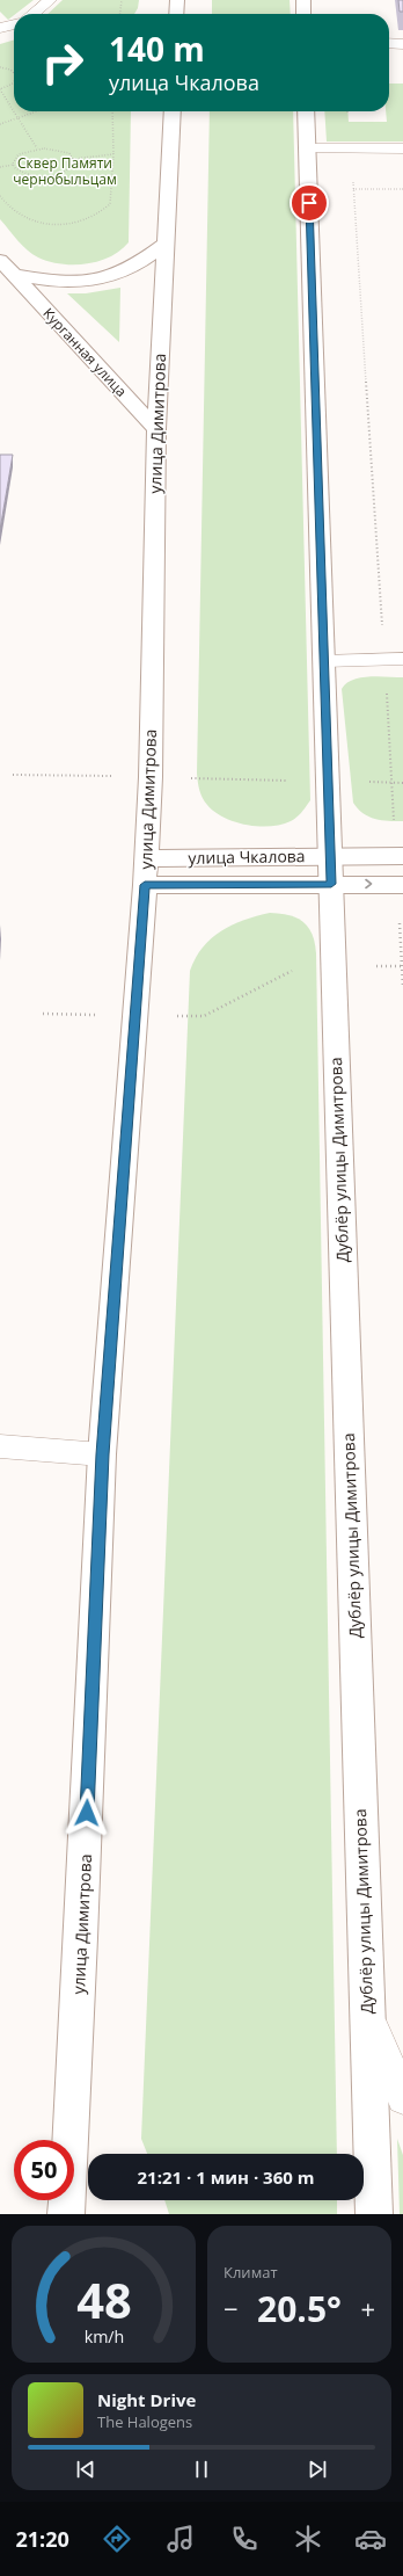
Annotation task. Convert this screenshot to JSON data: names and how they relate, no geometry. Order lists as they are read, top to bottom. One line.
{"streets":{"street":["Курганная улица","улица Димитрова","улица Чкалова","Дублёр улицы Димитрова"]},"crossings":[["Курганная улица","улица Димитрова"],["улица Димитрова","улица Чкалова"],["улица Чкалова","Дублёр улицы Димитрова"]],"parks":["Сквер Памяти чернобыльцам"],"page":{"turn":["140 m","улица Чкалова"],"limit":"50","trip":"21:21 · 1 мин · 360 m","tile":"Климат","heat":["−","20.5°","+"],"song":["Night Drive","The Halogens"],"tabs":"21:20","gauge":["48","km/h"]}}
